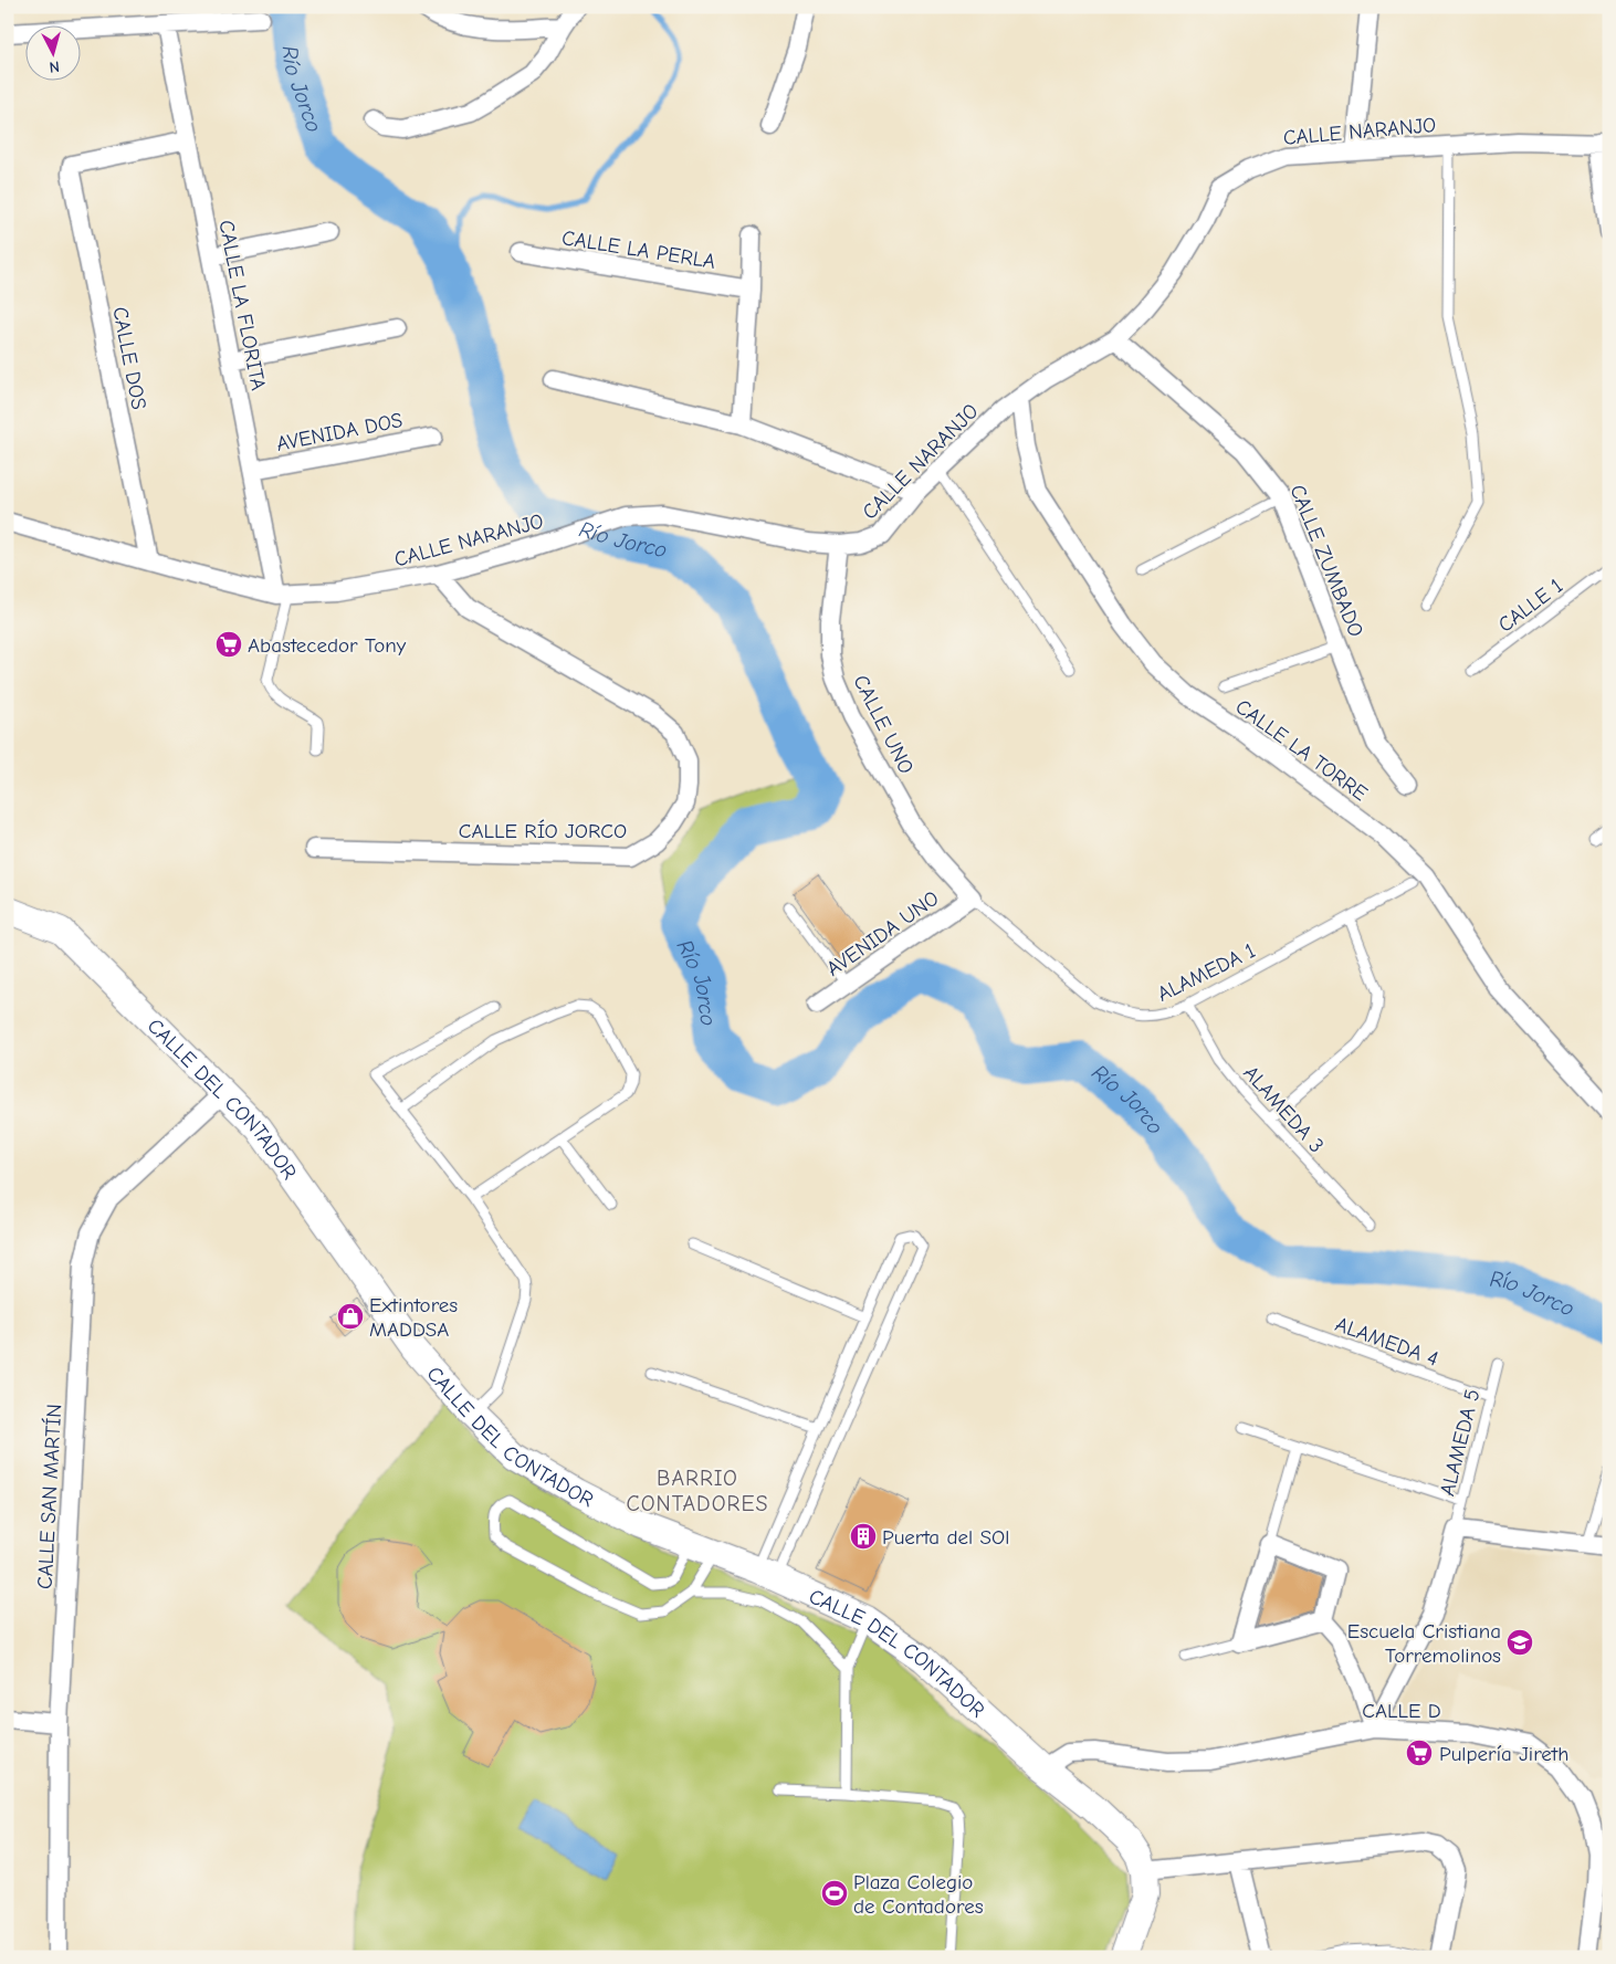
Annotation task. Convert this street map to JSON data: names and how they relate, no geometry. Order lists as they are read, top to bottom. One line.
{"streets":{"street":["CALLE NARANJO","CALLE LA PERLA","CALLE LA FLORITA","CALLE DOS","AVENIDA DOS","CALLE ZUMBADO","CALLE UNO","CALLE LA TORRE","CALLE RÍO JORCO","AVENIDA UNO","CALLE DEL CONTADOR","CALLE SAN MARTÍN","CALLE D"],"lane":["CALLE 1","ALAMEDA 1","ALAMEDA 3","ALAMEDA 4","ALAMEDA 5"]},"crossings":[["CALLE NARANJO","CALLE LA FLORITA"],["CALLE NARANJO","CALLE DOS"],["CALLE NARANJO","CALLE ZUMBADO"],["CALLE NARANJO","CALLE UNO"],["CALLE NARANJO","CALLE LA TORRE"],["CALLE NARANJO","CALLE RÍO JORCO"],["CALLE LA FLORITA","CALLE DOS"],["CALLE LA FLORITA","AVENIDA DOS"],["CALLE UNO","AVENIDA UNO"],["CALLE UNO","ALAMEDA 1"],["AVENIDA UNO","ALAMEDA 1"],["ALAMEDA 1","ALAMEDA 3"],["CALLE DEL CONTADOR","CALLE SAN MARTÍN"],["CALLE DEL CONTADOR","CALLE D"],["ALAMEDA 4","ALAMEDA 5"]],"districts":["BARRIO CONTADORES"],"water":["Río Jorco"],"places":{"supermarket":["Abastecedor Tony","Pulpería Jireth"],"shop":["Extintores MADDSA"],"building":["Puerta del SOl"],"school or university":["Escuela Cristiana Torremolinos"],"sports":["Plaza Colegio de Contadores"]},"north":"bottom"}
